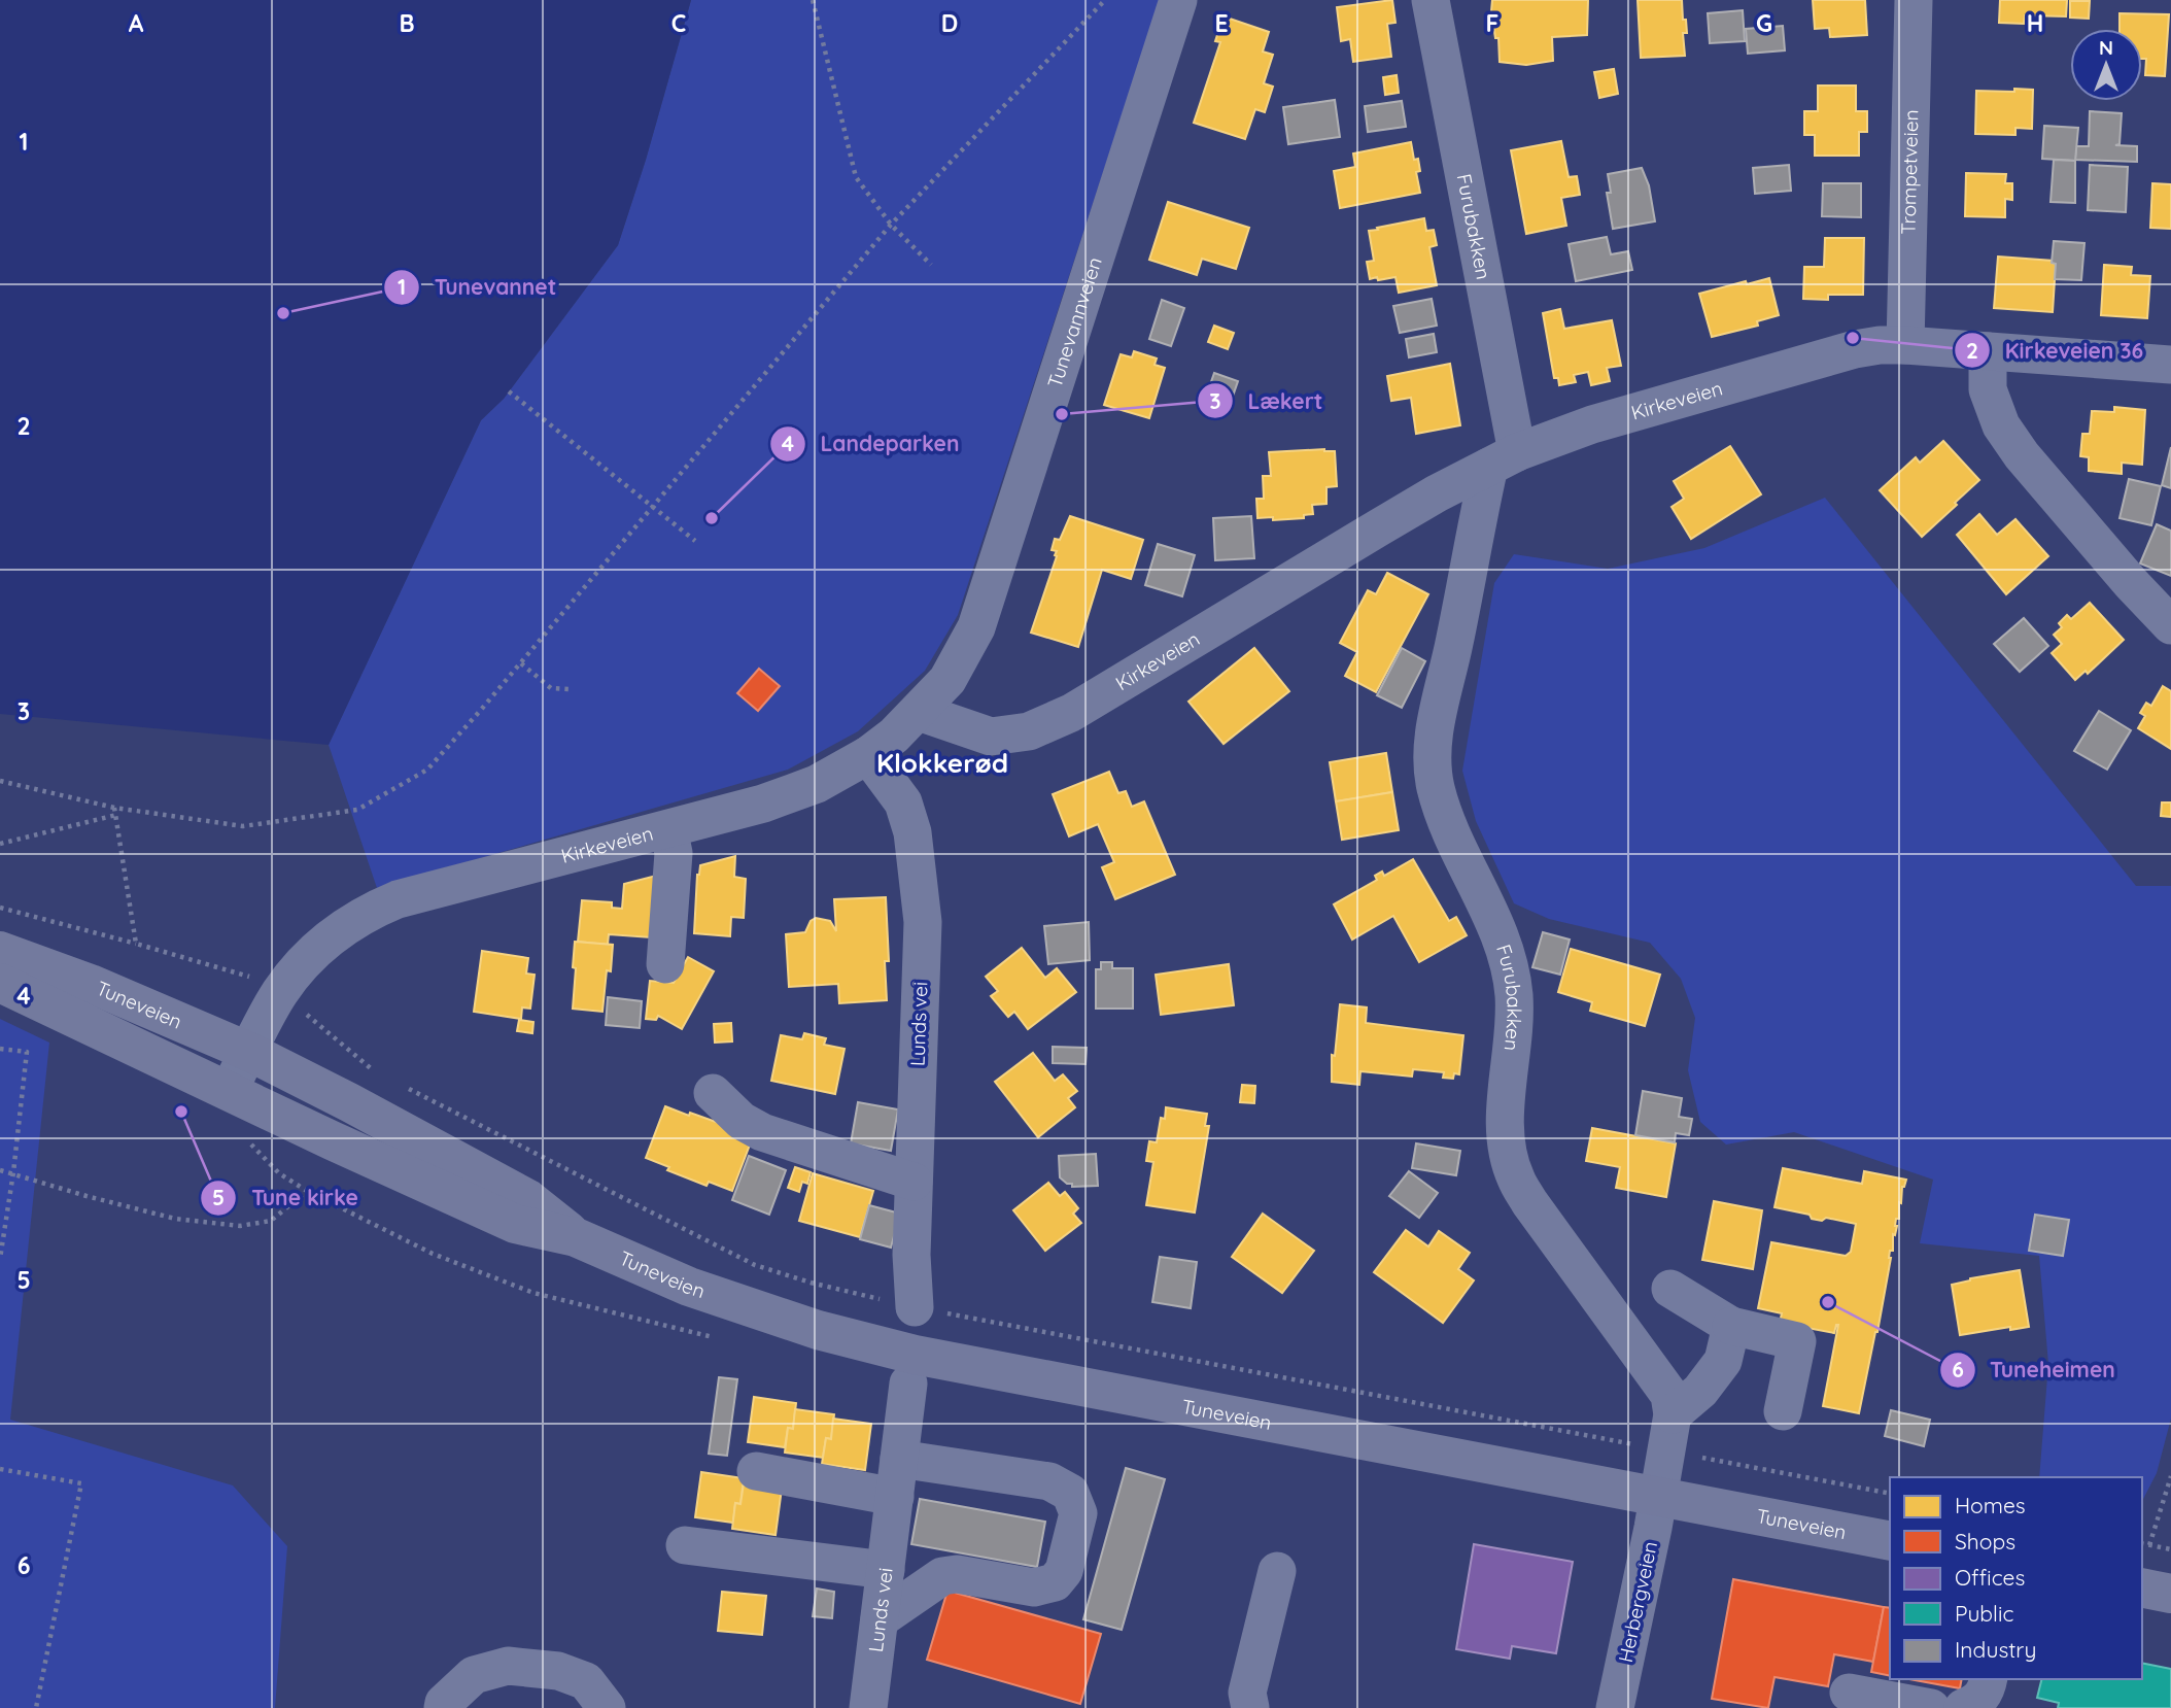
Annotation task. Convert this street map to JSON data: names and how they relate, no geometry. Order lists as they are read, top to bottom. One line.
{"streets":{"main road":["Tuneveien"],"street":["Trompetveien","Furubakken","Tunevannveien","Kirkeveien","Lunds vei","Herbergveien"]},"crossings":[["Trompetveien","Kirkeveien"],["Furubakken","Kirkeveien"],["Furubakken","Tuneveien"],["Furubakken","Herbergveien"],["Tunevannveien","Kirkeveien"],["Kirkeveien","Tuneveien"],["Kirkeveien","Lunds vei"],["Tuneveien","Herbergveien"]],"districts":["Klokkerød"],"places":["Tunevannet","Kirkeveien 36","Lækert","Landeparken","Tune kirke","Tuneheimen"],"legend":["Homes","Shops","Offices","Public","Industry"],"north":"top","grid":{"columns":["A","B","C","D","E","F","G","H"],"rows":["1","2","3","4","5","6"]}}
